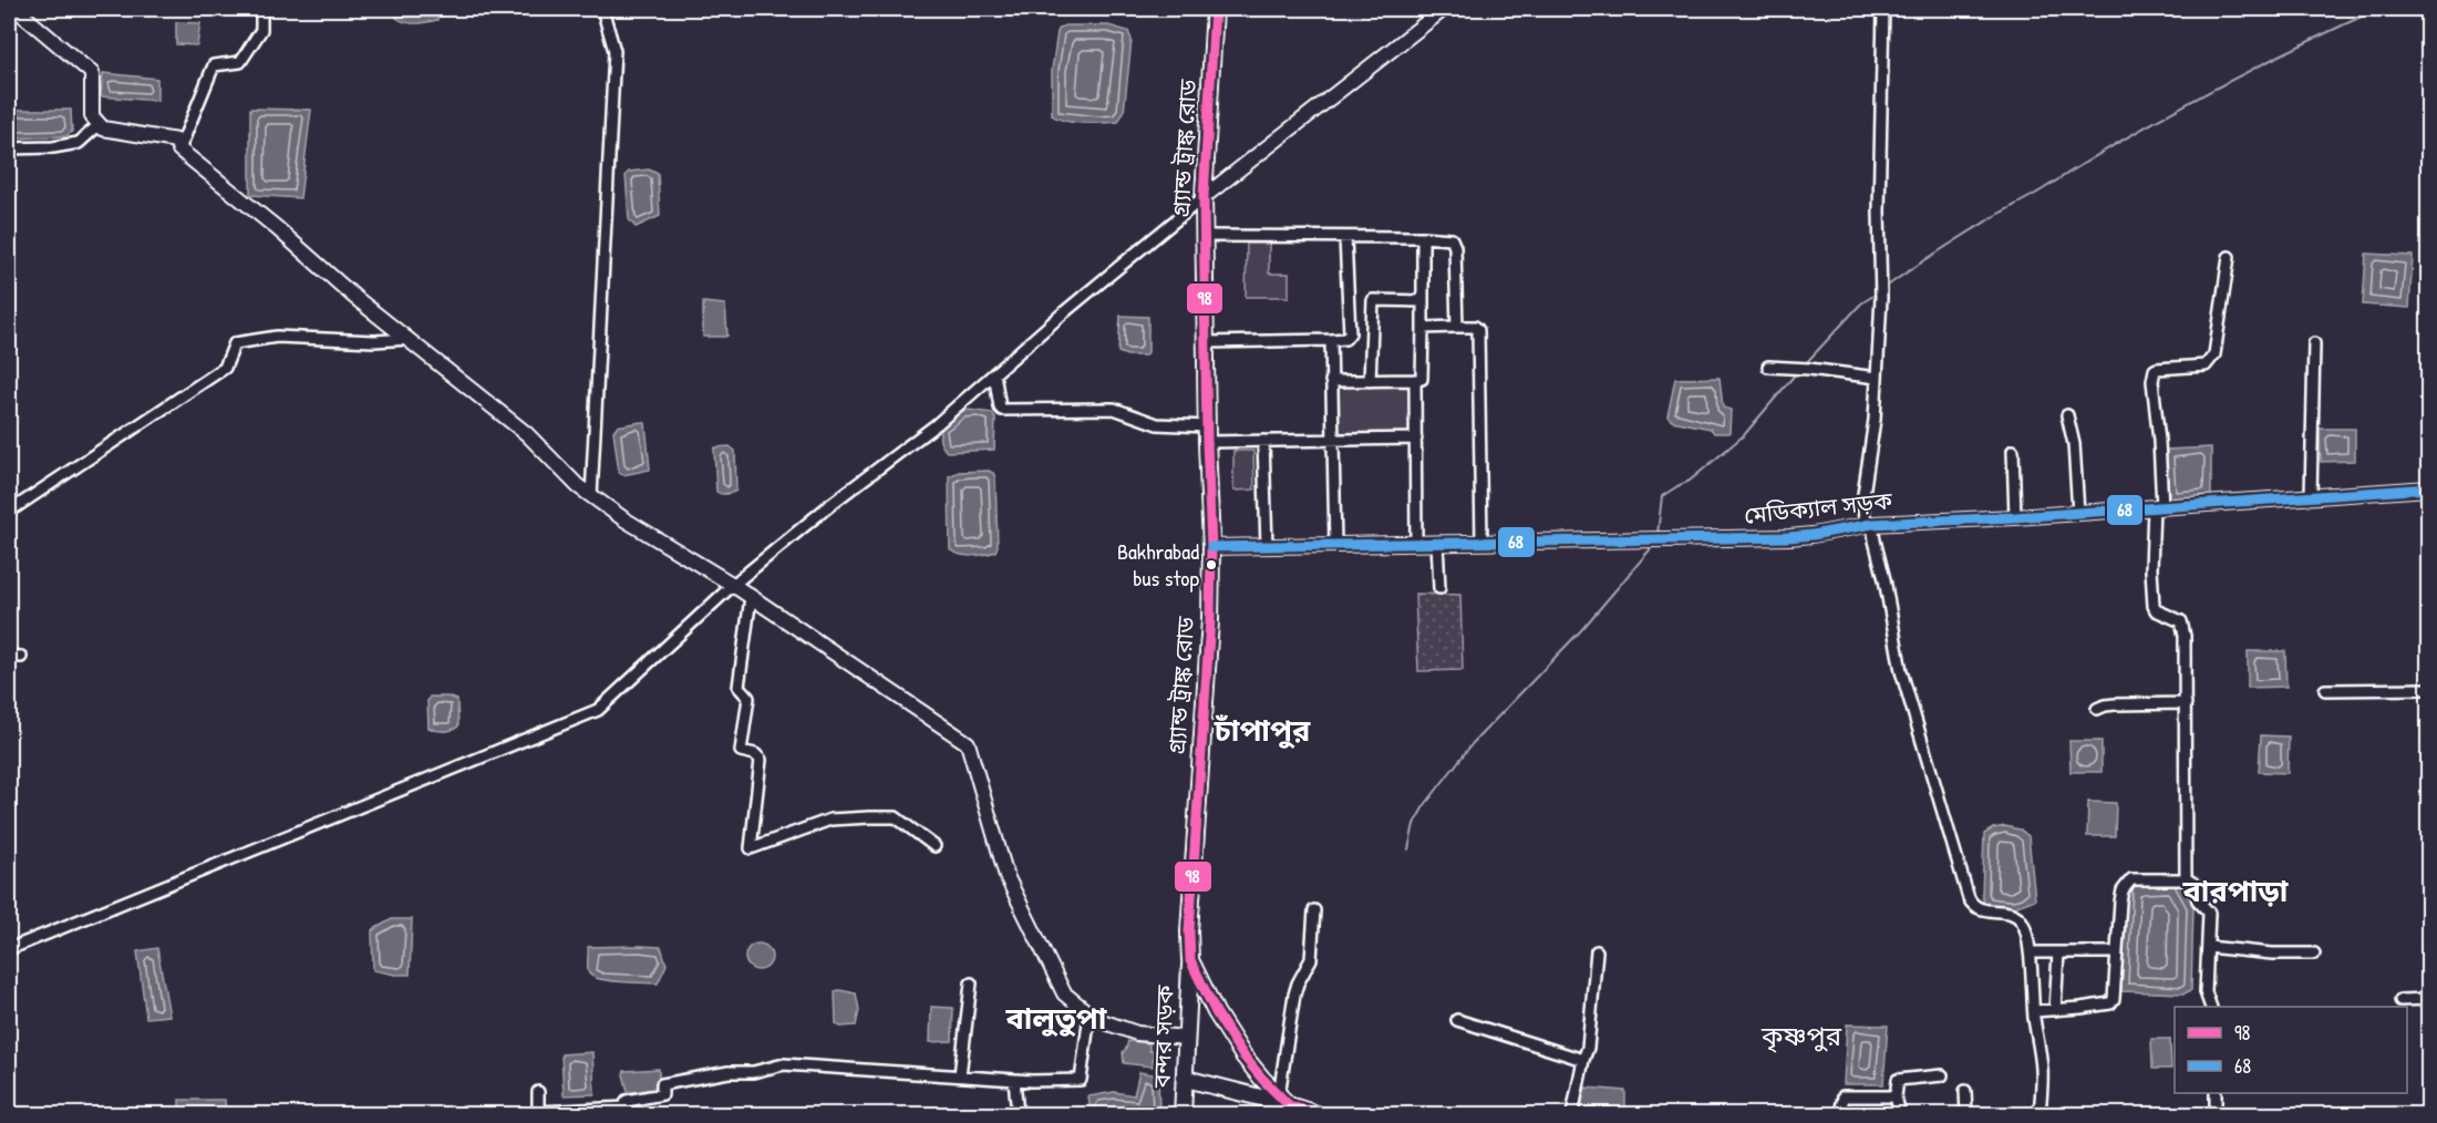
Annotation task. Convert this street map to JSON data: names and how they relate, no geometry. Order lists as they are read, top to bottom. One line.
{"streets":{"highway":["গ্র্যান্ড ট্রাঙ্ক রোড","বন্দর সড়ক"],"main road":["মেডিক্যাল সড়ক"]},"crossings":[["গ্র্যান্ড ট্রাঙ্ক রোড","মেডিক্যাল সড়ক"],["গ্র্যান্ড ট্রাঙ্ক রোড","বন্দর সড়ক"]],"districts":["চাঁপাপুর","বারপাড়া","বালুতুপা","কৃষ্ণপুর"],"places":["Bakhrabad bus stop"],"lines":["transit line 98","transit line 68"],"legend":["98","68"]}
